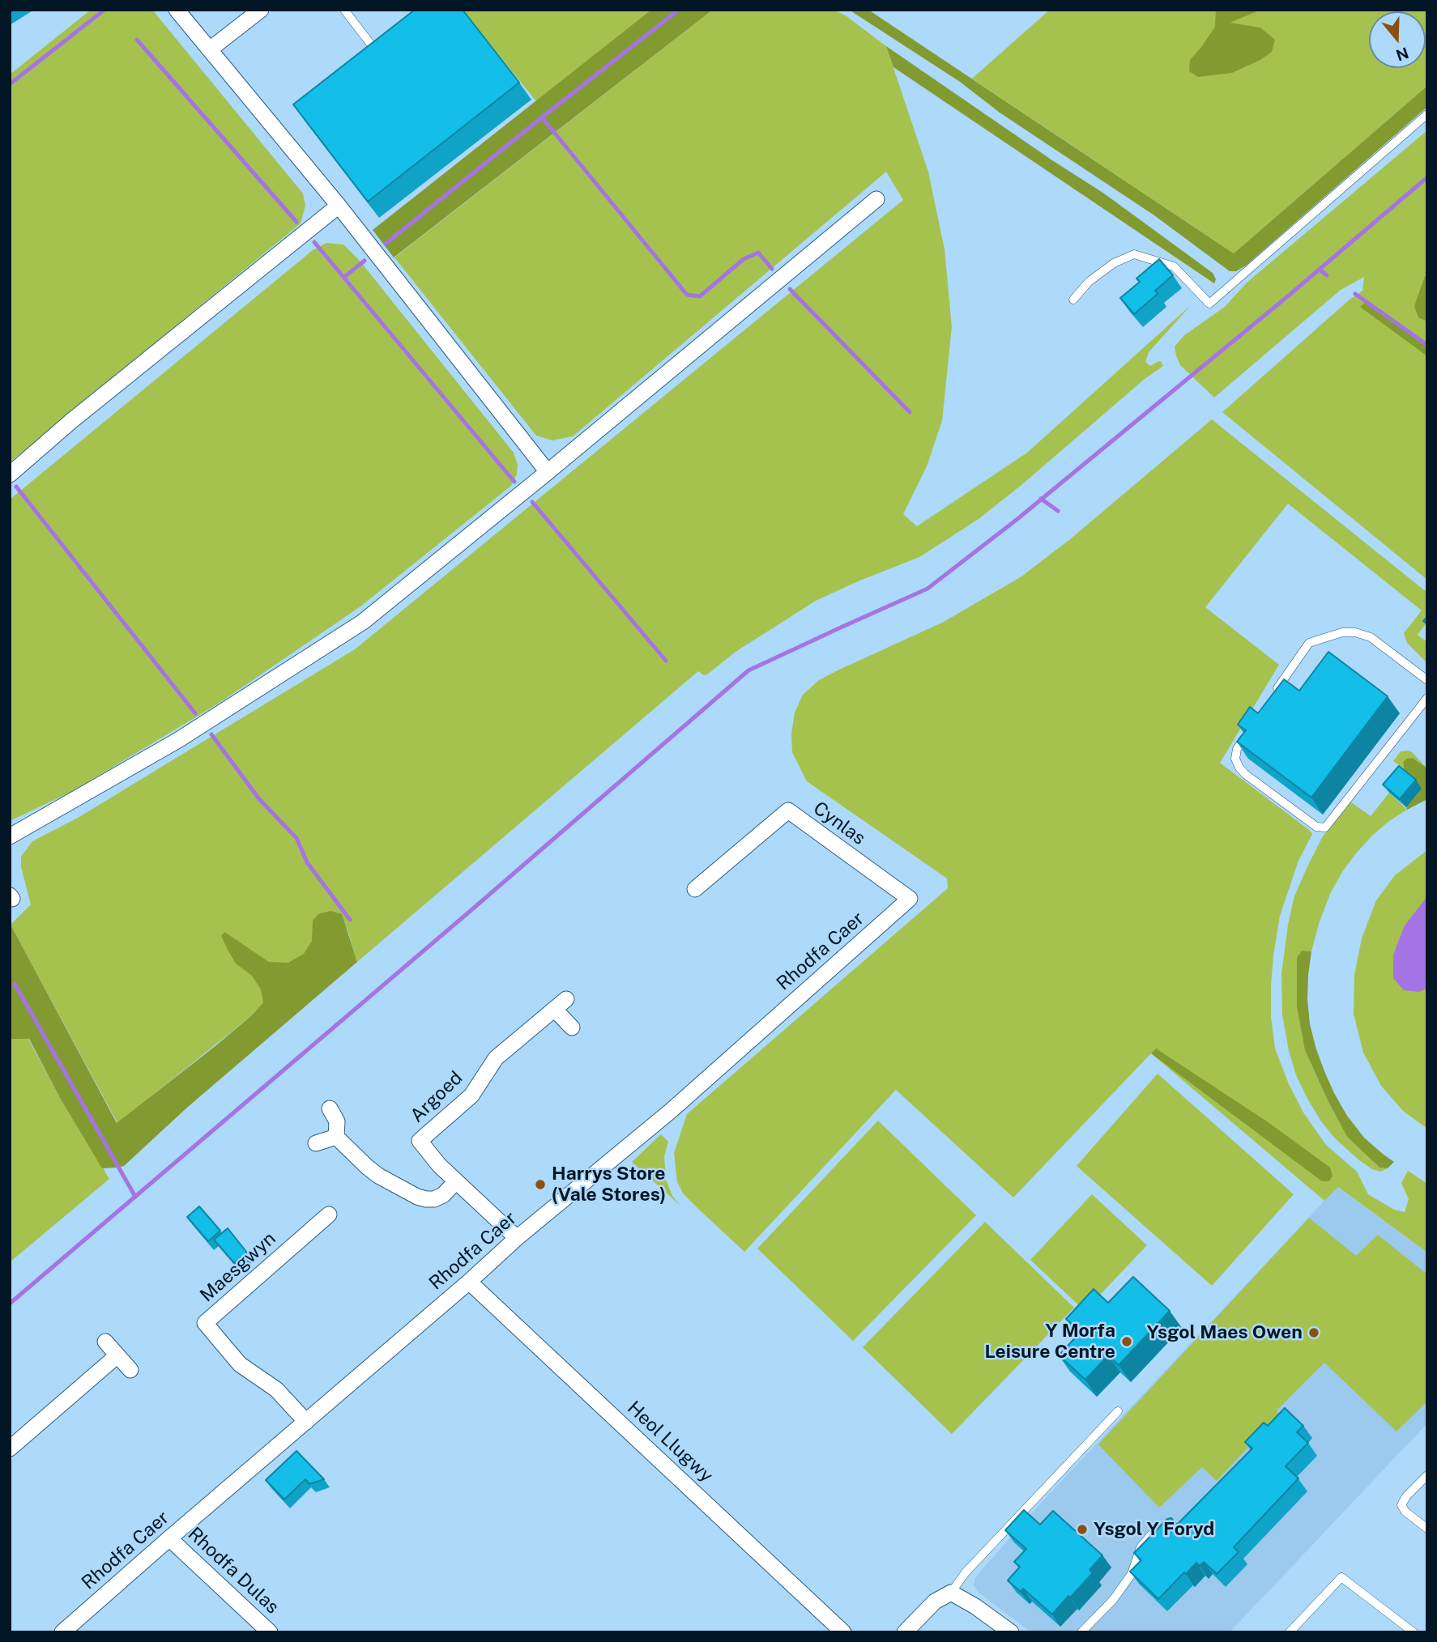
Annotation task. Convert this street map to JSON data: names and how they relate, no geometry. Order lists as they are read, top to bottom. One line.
{"streets":{"street":["Cynlas","Rhodfa Caer","Argoed","Maesgwyn","Heol Llugwy","Rhodfa Dulas"]},"crossings":[["Cynlas","Rhodfa Caer"],["Rhodfa Caer","Argoed"],["Rhodfa Caer","Maesgwyn"],["Rhodfa Caer","Heol Llugwy"],["Rhodfa Caer","Rhodfa Dulas"]],"places":["Harrys Store (Vale Stores)","Ysgol Maes Owen","Y Morfa Leisure Centre","Ysgol Y Foryd"],"north":"bottom"}
